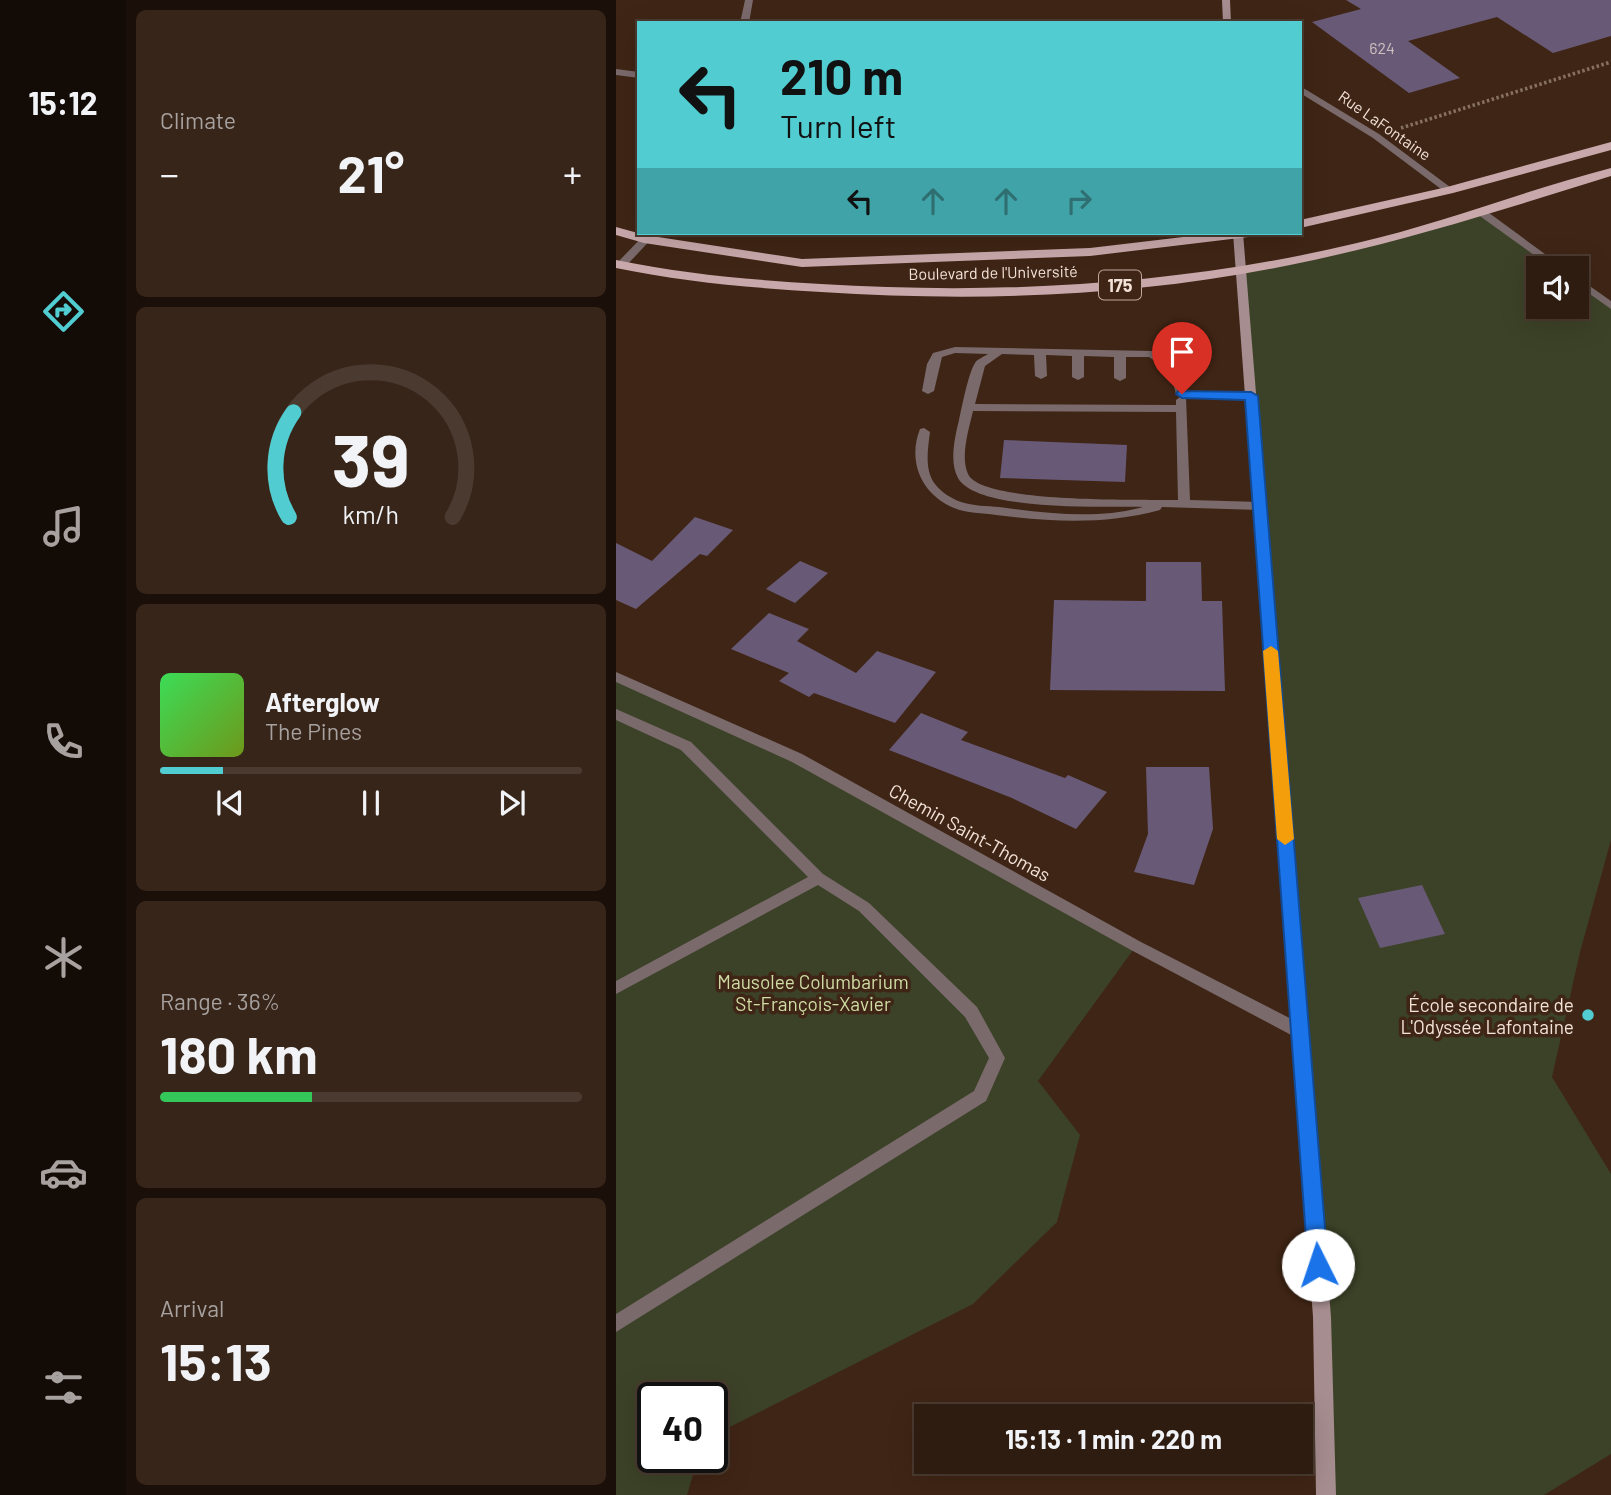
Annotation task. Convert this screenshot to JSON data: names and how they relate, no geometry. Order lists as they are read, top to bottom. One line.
{"streets":{"main road":["Boulevard de l'Université","175"],"street":["Rue LaFontaine","Chemin Saint-Thomas"]},"parks":["Mausolee Columbarium St-François-Xavier"],"places":["École secondaire de L'Odyssée Lafontaine"],"house_numbers":["624"],"page":{"tabs":"15:12","tile":["Climate",["Range · 36%","180 km"],["Arrival","15:13"]],"turn":["210 m","Turn left"],"heat":["−","21°","+"],"song":["Afterglow","The Pines"],"limit":"40","trip":"15:13 · 1 min · 220 m","gauge":["39","km/h"]}}
